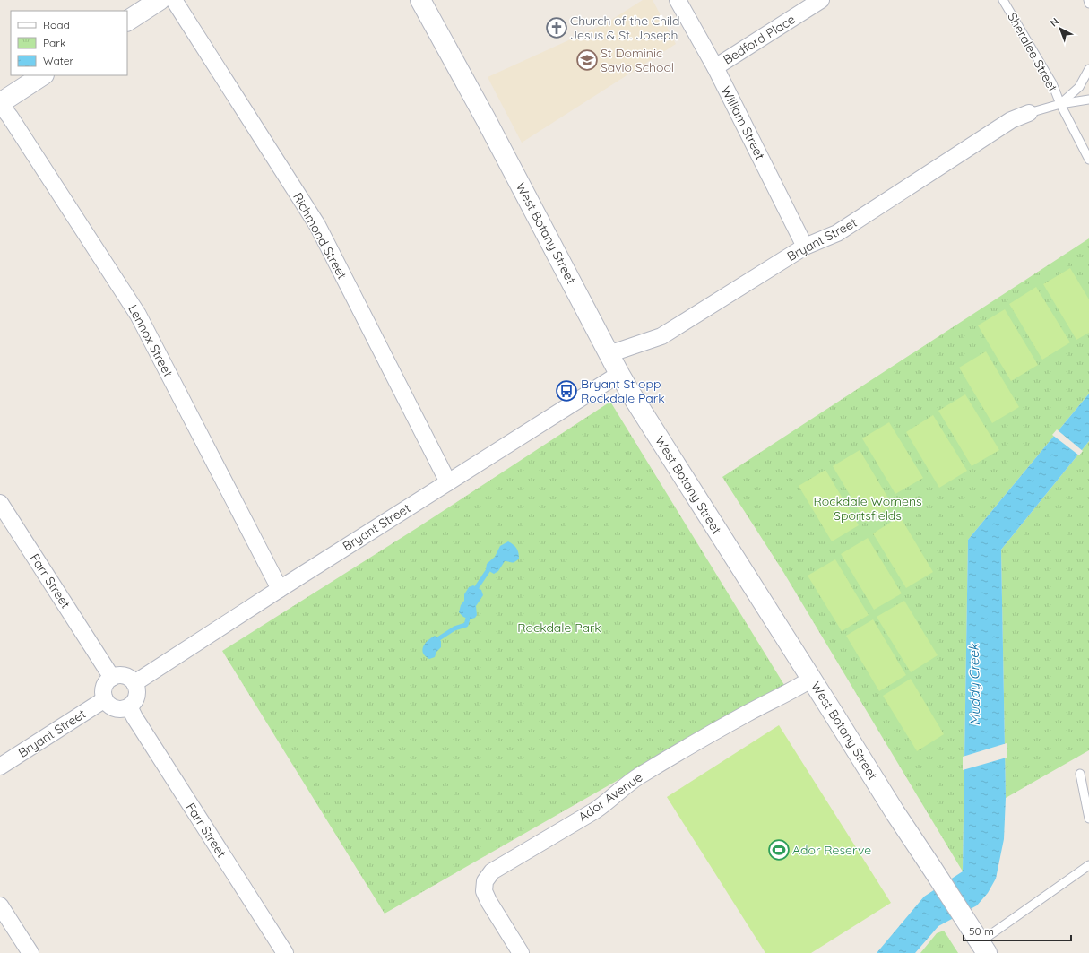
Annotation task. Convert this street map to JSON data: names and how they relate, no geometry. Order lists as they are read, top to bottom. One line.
{"streets":{"main road":["West Botany Street"],"street":["Bedford Place","William Street","Richmond Street","Bryant Street","Lennox Street","Farr Street","Ador Avenue"],"lane":["Sheralee Street"]},"crossings":[["Bedford Place","William Street"],["William Street","Bryant Street"],["West Botany Street","Bryant Street"],["West Botany Street","Ador Avenue"],["Richmond Street","Bryant Street"],["Bryant Street","Lennox Street"],["Bryant Street","Farr Street"]],"water":["Muddy Creek"],"parks":["Rockdale Womens Sportsfields","Rockdale Park"],"places":{"church":["Church of the Child Jesus & St. Joseph"],"school or university":["St Dominic Savio School"],"bus stop":["Bryant St opp Rockdale Park"],"sports":["Ador Reserve"]},"legend":["Road","Park","Water"],"scale_bar":"50 m","north":"top left"}
